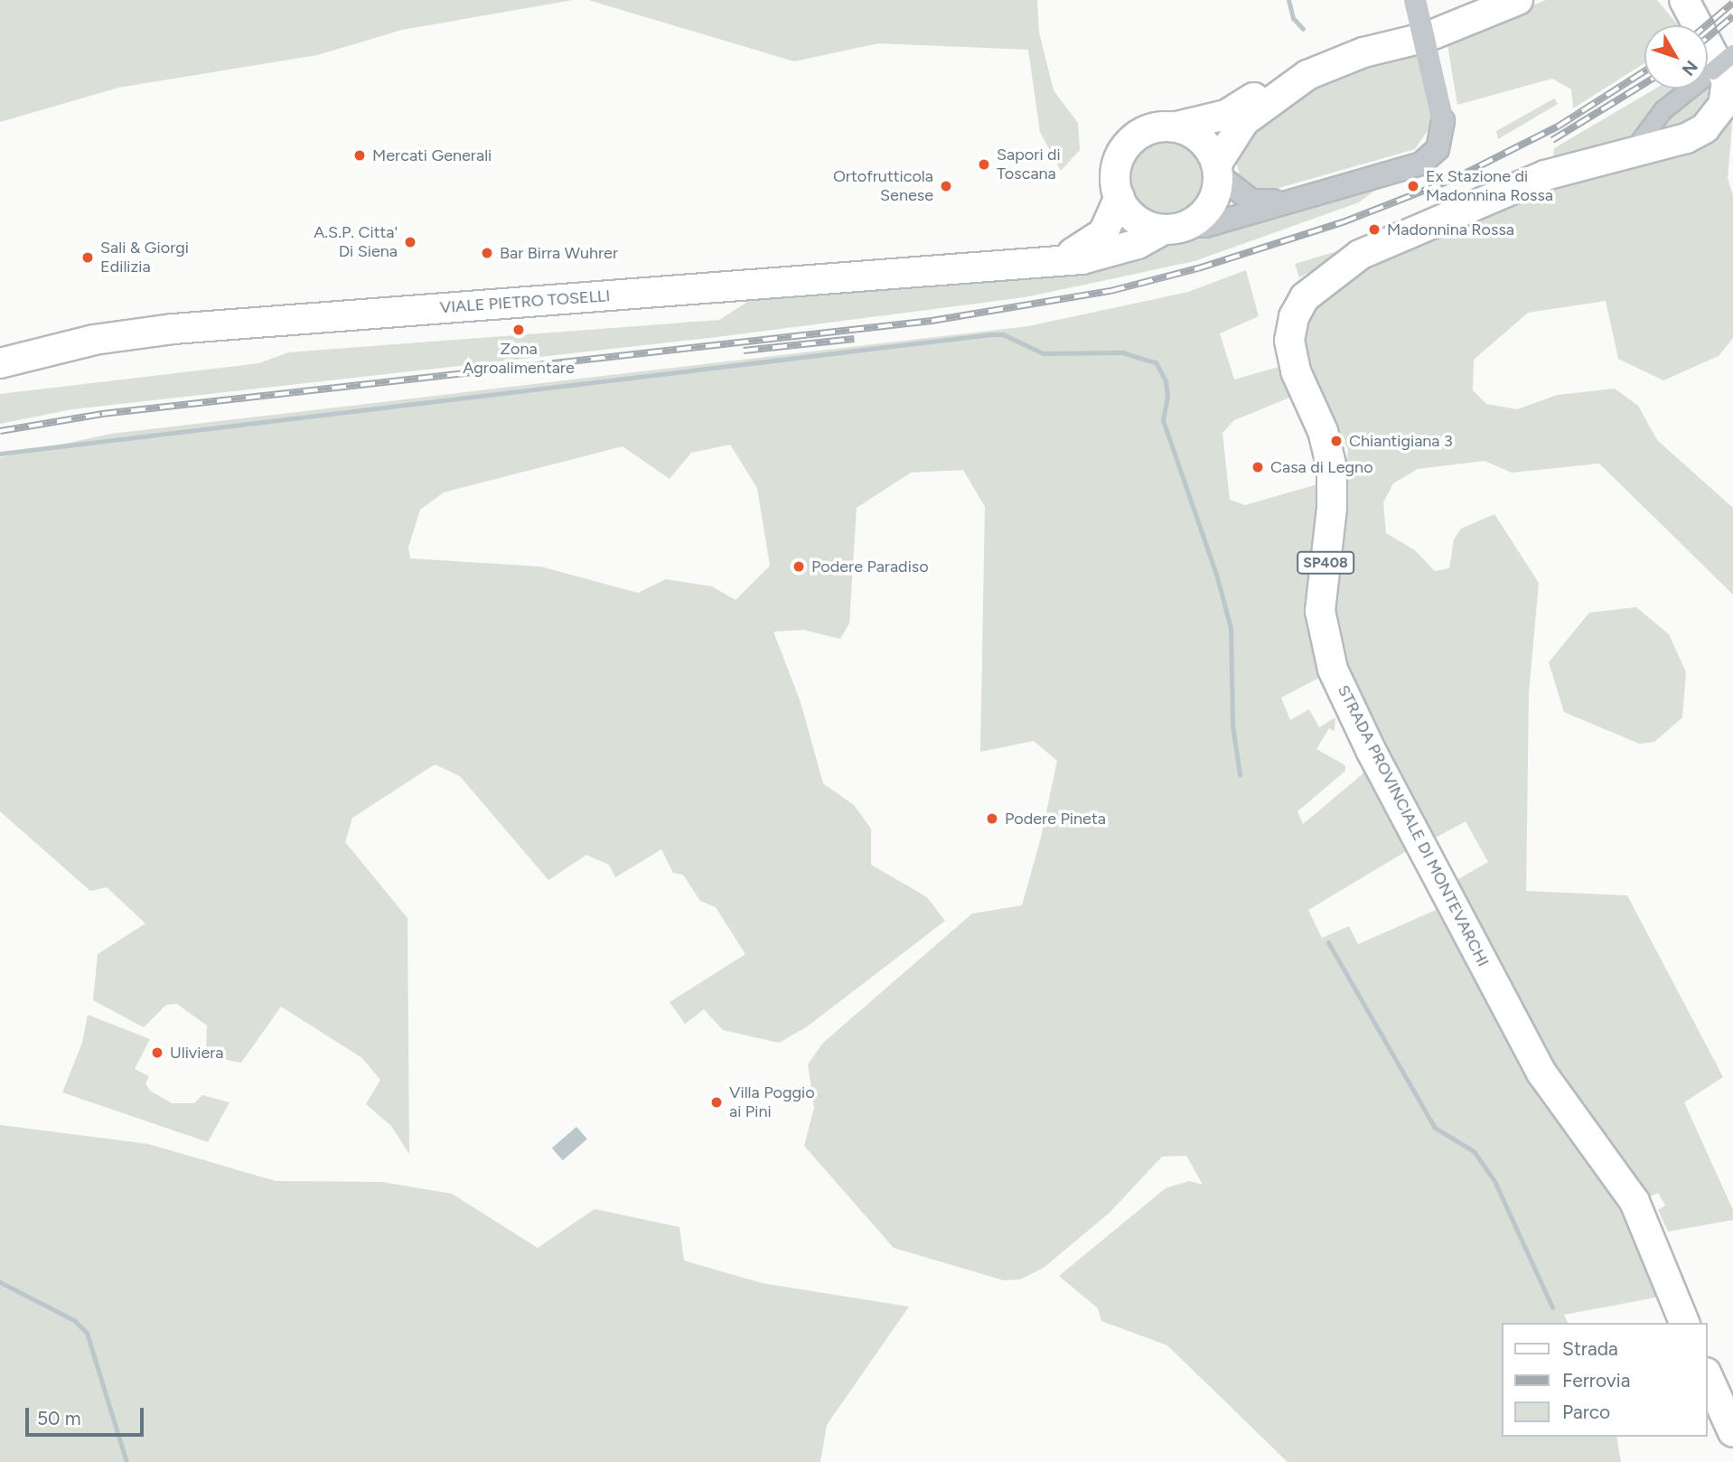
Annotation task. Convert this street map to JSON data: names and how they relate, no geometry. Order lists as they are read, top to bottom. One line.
{"streets":{"main road":["VIALE PIETRO TOSELLI","SP408","STRADA PROVINCIALE DI MONTEVARCHI"]},"places":["Mercati Generali","Sapori di Toscana","Ortofrutticola Senese","Ex Stazione di Madonnina Rossa","Madonnina Rossa","A.S.P. Citta' Di Siena","Bar Birra Wuhrer","Sali & Giorgi Edilizia","Zona Agroalimentare","Chiantigiana 3","Casa di Legno","Podere Paradiso","Podere Pineta","Uliviera","Villa Poggio ai Pini"],"legend":["Strada","Ferrovia","Parco"],"scale_bar":"50 m","north":"bottom right"}
